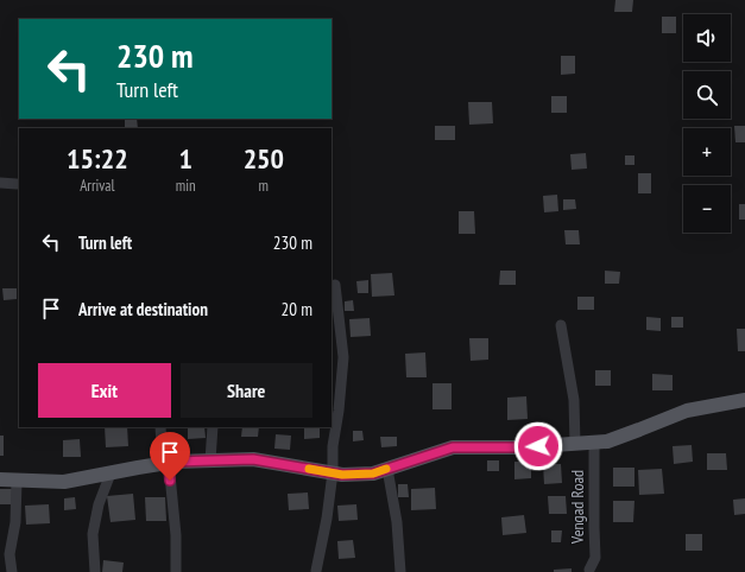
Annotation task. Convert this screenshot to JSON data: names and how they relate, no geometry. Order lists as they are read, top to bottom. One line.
{"streets":{"street":["Vengad Road"]},"page":{"map_buttons":["+","−"],"turn":["230 m","Turn left"],"eta":["15:22","Arrival","1","min","250","m"],"list":[{"name":"Turn left","value":"230 m"},{"name":"Arrive at destination","value":"20 m"}],"buttons":["Exit","Share"]}}
